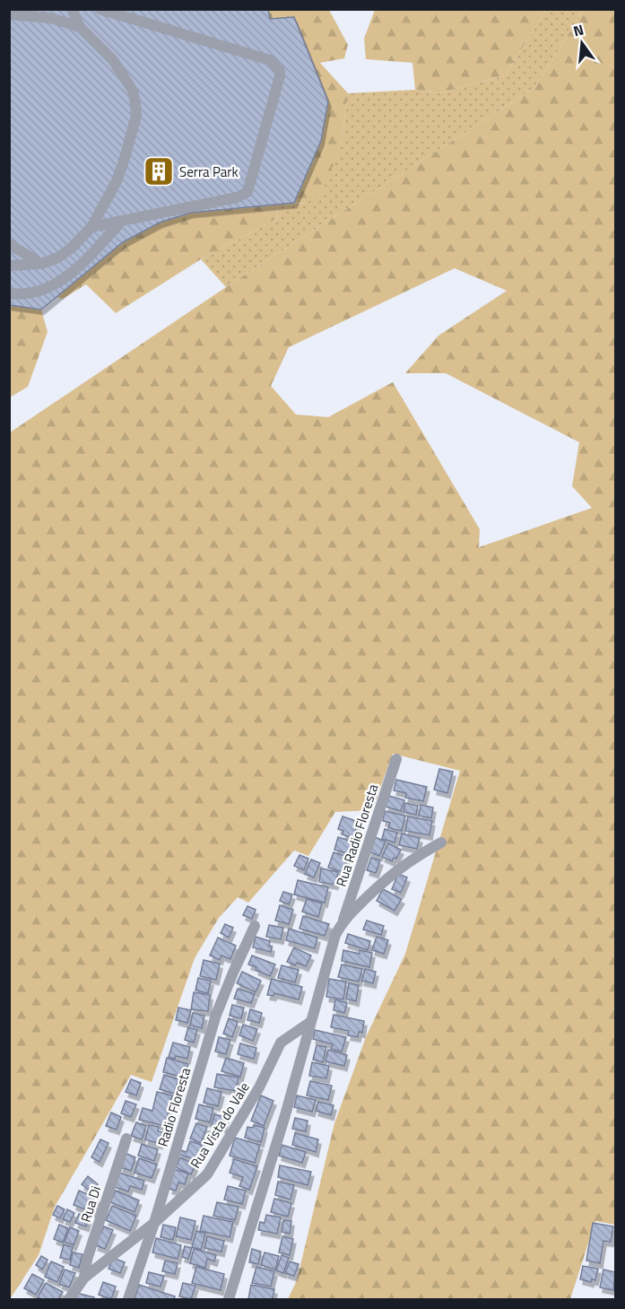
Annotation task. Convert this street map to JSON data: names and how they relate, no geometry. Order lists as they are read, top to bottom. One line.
{"streets":{"street":["Rua Radio Floresta","Radio Floresta","Rua Vista do Vale","Rua Di"]},"crossings":[["Radio Floresta","Rua Vista do Vale"],["Rua Vista do Vale","Rua Di"]],"places":{"building":["Serra Park"]},"north":"top"}
